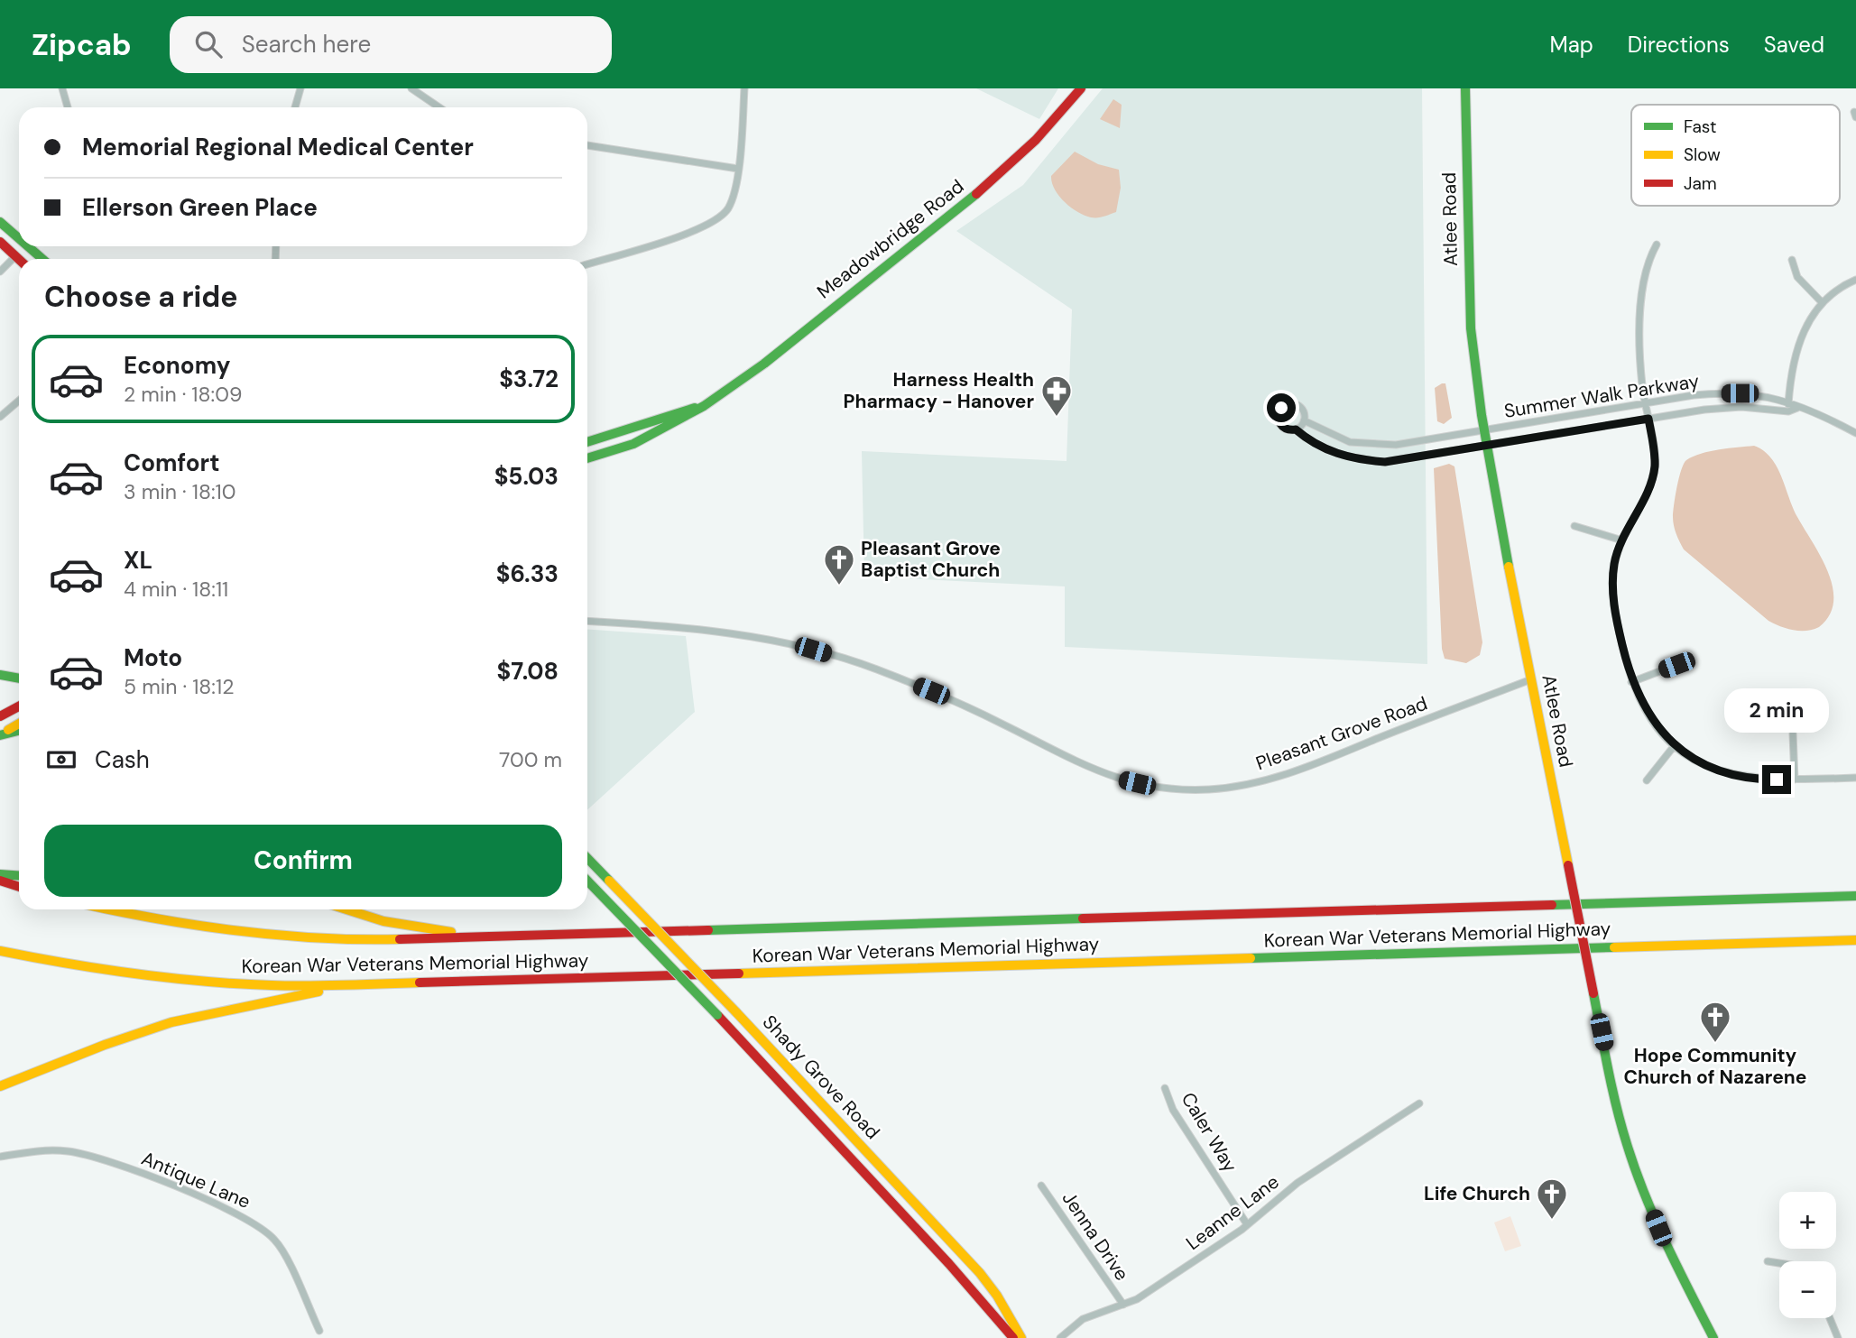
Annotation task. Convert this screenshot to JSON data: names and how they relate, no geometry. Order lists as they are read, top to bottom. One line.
{"streets":{"main road":["Atlee Road","Meadowbridge Road","Korean War Veterans Memorial Highway","Shady Grove Road"],"street":["Summer Walk Parkway","Pleasant Grove Road","Caler Way","Antique Lane","Leanne Lane","Jenna Drive"]},"crossings":[["Atlee Road","Summer Walk Parkway"],["Atlee Road","Pleasant Grove Road"],["Caler Way","Leanne Lane"],["Leanne Lane","Jenna Drive"]],"places":{"pharmacy":["Harness Health Pharmacy - Hanover"],"church":["Pleasant Grove Baptist Church","Hope Community Church of Nazarene","Life Church"]},"legend":["Fast","Slow","Jam"],"page":{"header":"Zipcab","search":"Search here","nav":["Map","Directions","Saved"],"banner":["Memorial Regional Medical Center","Ellerson Green Place"],"heading":"Choose a ride","list":[{"name":"Economy","note":"2 min · 18:09","value":"$3.72"},{"name":"Comfort","note":"3 min · 18:10","value":"$5.03"},{"name":"XL","note":"4 min · 18:11","value":"$6.33"},{"name":"Moto","note":"5 min · 18:12","value":"$7.08"}],"bubble":"2 min","pay":["Cash","700 m"],"buttons":"Confirm","map_buttons":["+","−"]}}
